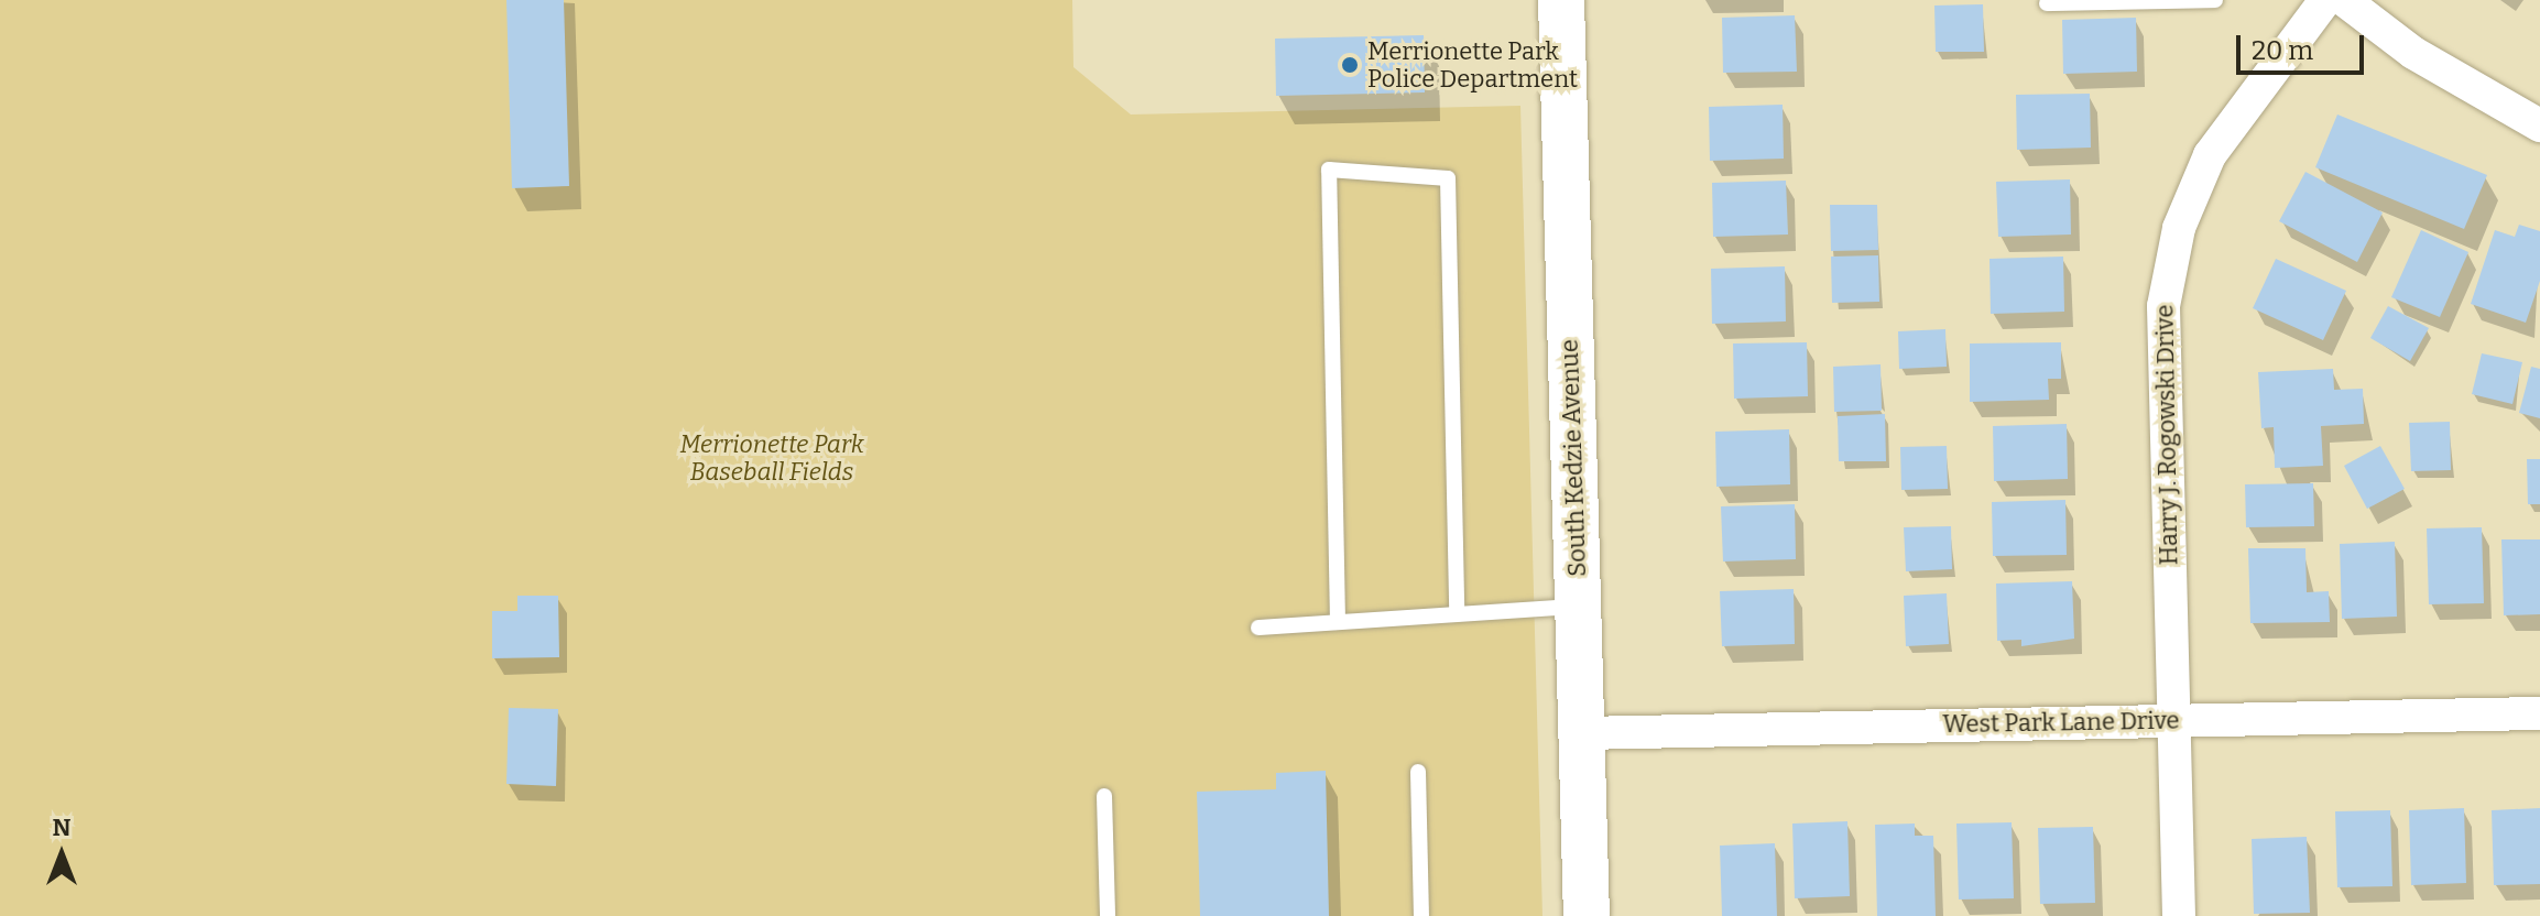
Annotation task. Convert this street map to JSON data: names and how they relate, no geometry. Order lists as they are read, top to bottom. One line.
{"streets":{"main road":["South Kedzie Avenue"],"street":["Harry J. Rogowski Drive","West Park Lane Drive"]},"crossings":[["Harry J. Rogowski Drive","West Park Lane Drive"],["South Kedzie Avenue","West Park Lane Drive"]],"parks":["Merrionette Park Baseball Fields"],"places":["Merrionette Park Police Department"],"scale_bar":"20 m","north":"top"}
